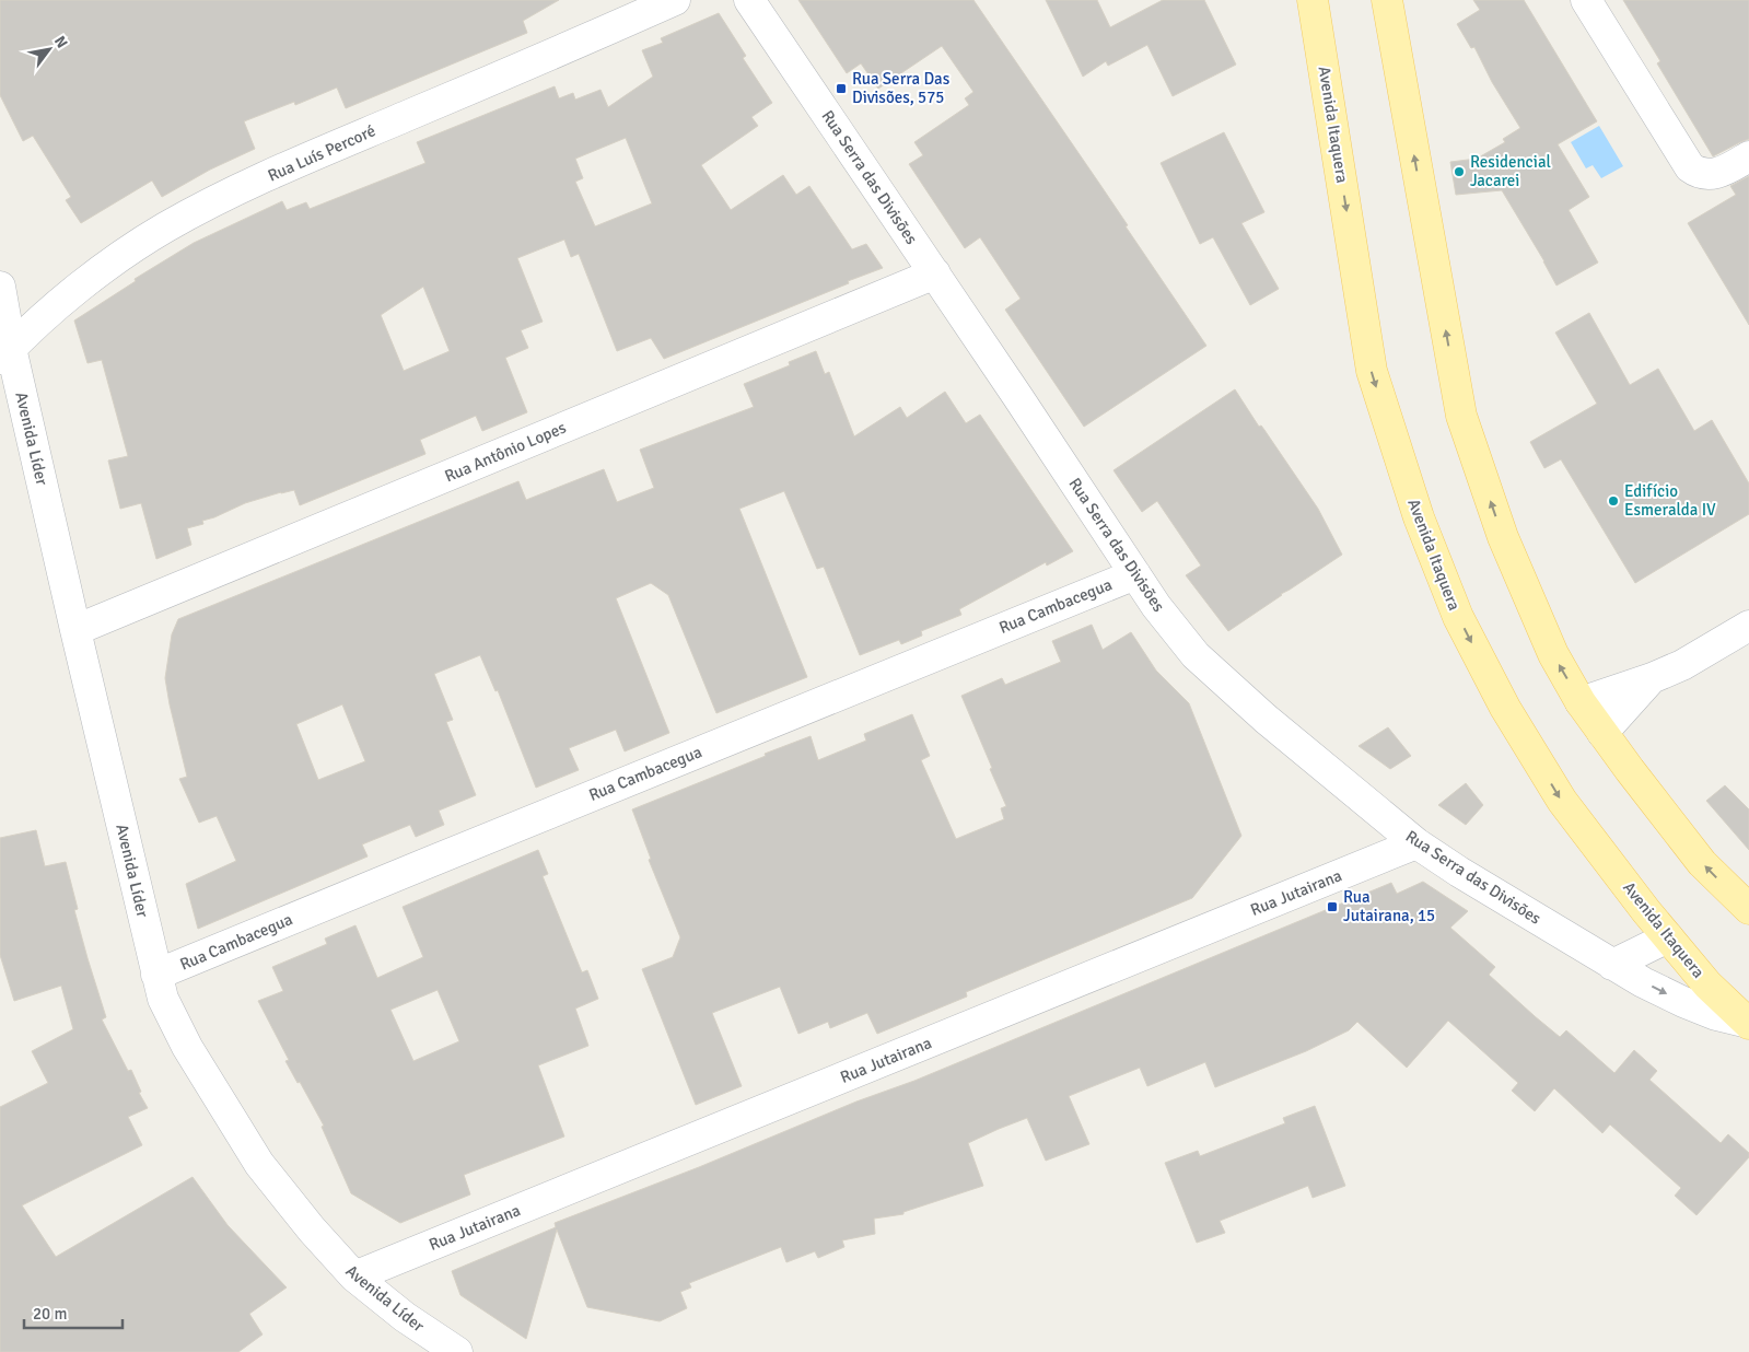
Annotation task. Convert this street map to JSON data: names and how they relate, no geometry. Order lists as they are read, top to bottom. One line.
{"streets":{"main road":["Avenida Itaquera"],"street":["Rua Luís Percoré","Rua Serra das Divisões","Avenida Líder","Rua Antônio Lopes","Rua Cambacegua","Rua Jutairana"]},"crossings":[["Avenida Itaquera","Rua Serra das Divisões"],["Rua Luís Percoré","Avenida Líder"],["Rua Serra das Divisões","Rua Antônio Lopes"],["Rua Serra das Divisões","Rua Cambacegua"],["Rua Serra das Divisões","Rua Jutairana"],["Avenida Líder","Rua Antônio Lopes"],["Avenida Líder","Rua Cambacegua"],["Avenida Líder","Rua Jutairana"]],"places":{"transit":["Rua Serra Das Divisões, 575","Rua Jutairana, 15"],"other":["Residencial Jacarei","Edifício Esmeralda IV"]},"scale_bar":"20 m","north":"top right"}
